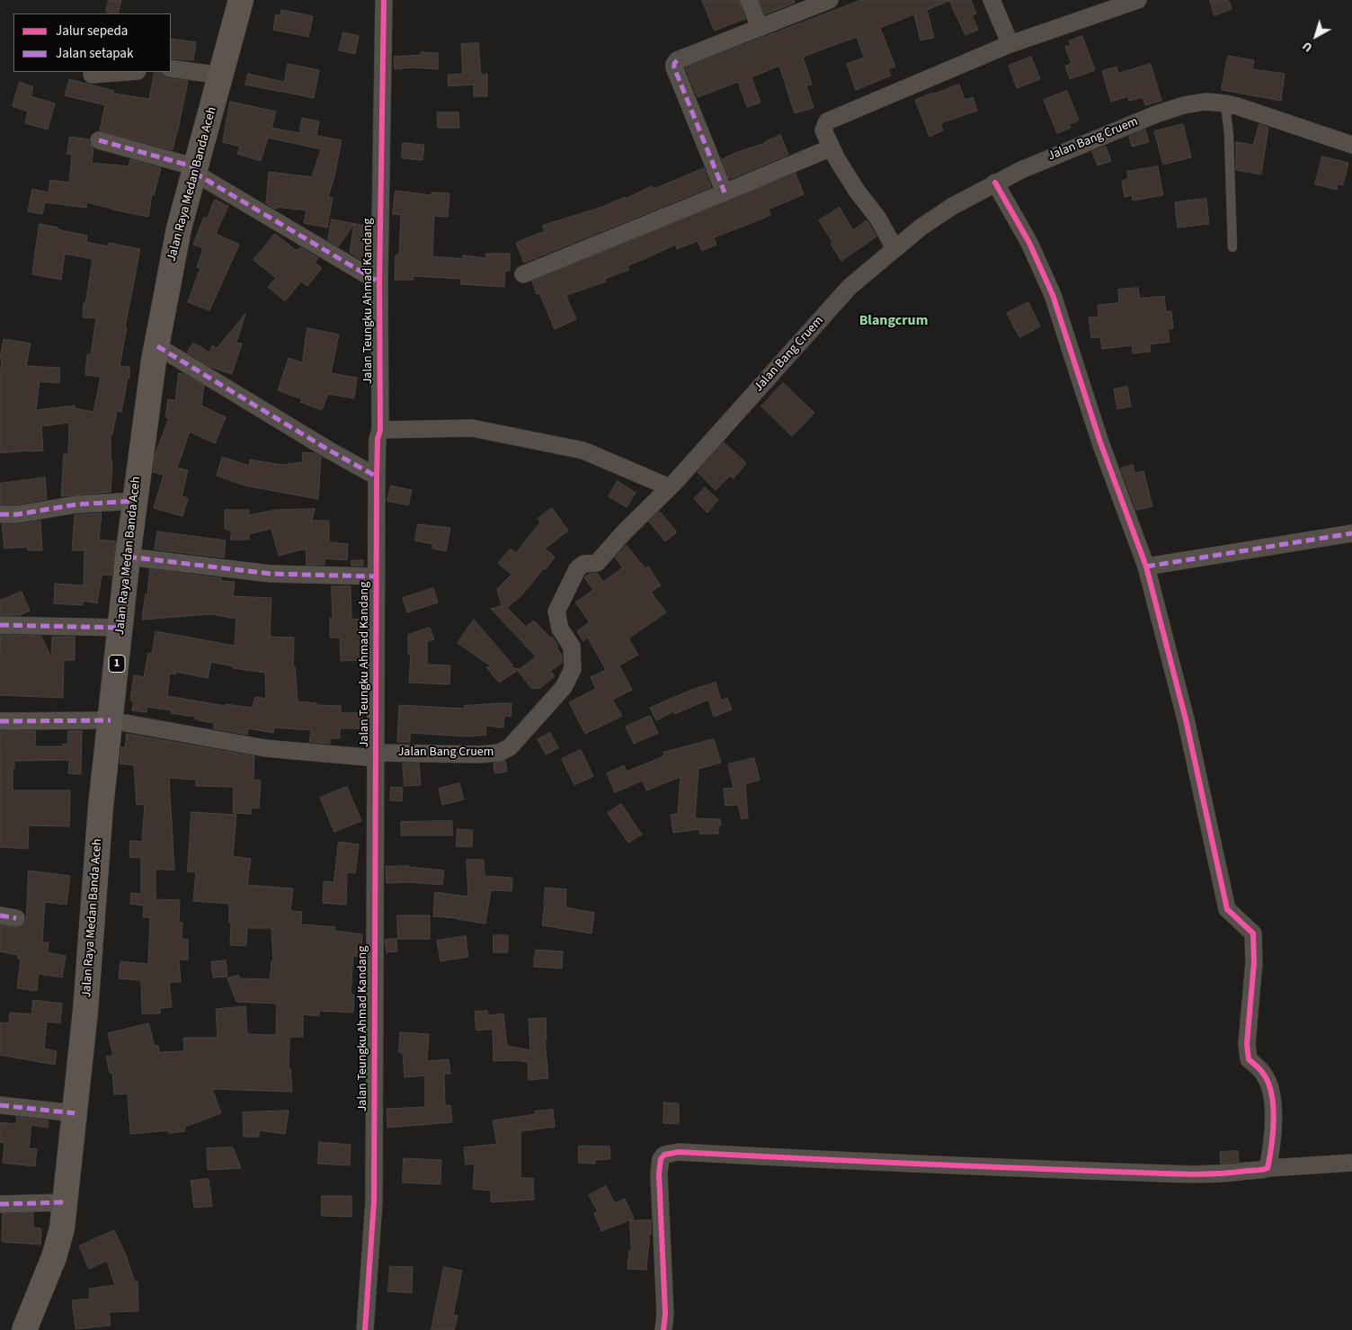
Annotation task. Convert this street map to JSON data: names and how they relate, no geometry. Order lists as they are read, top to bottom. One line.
{"streets":{"highway":["Jalan Raya Medan Banda Aceh","1"],"street":["Jalan Bang Cruem","Jalan Teungku Ahmad Kandang"]},"crossings":[["Jalan Bang Cruem","Jalan Raya Medan Banda Aceh"],["Jalan Bang Cruem","Jalan Teungku Ahmad Kandang"]],"districts":["Blangcrum"],"legend":["Jalur sepeda","Jalan setapak"],"north":"bottom left"}
